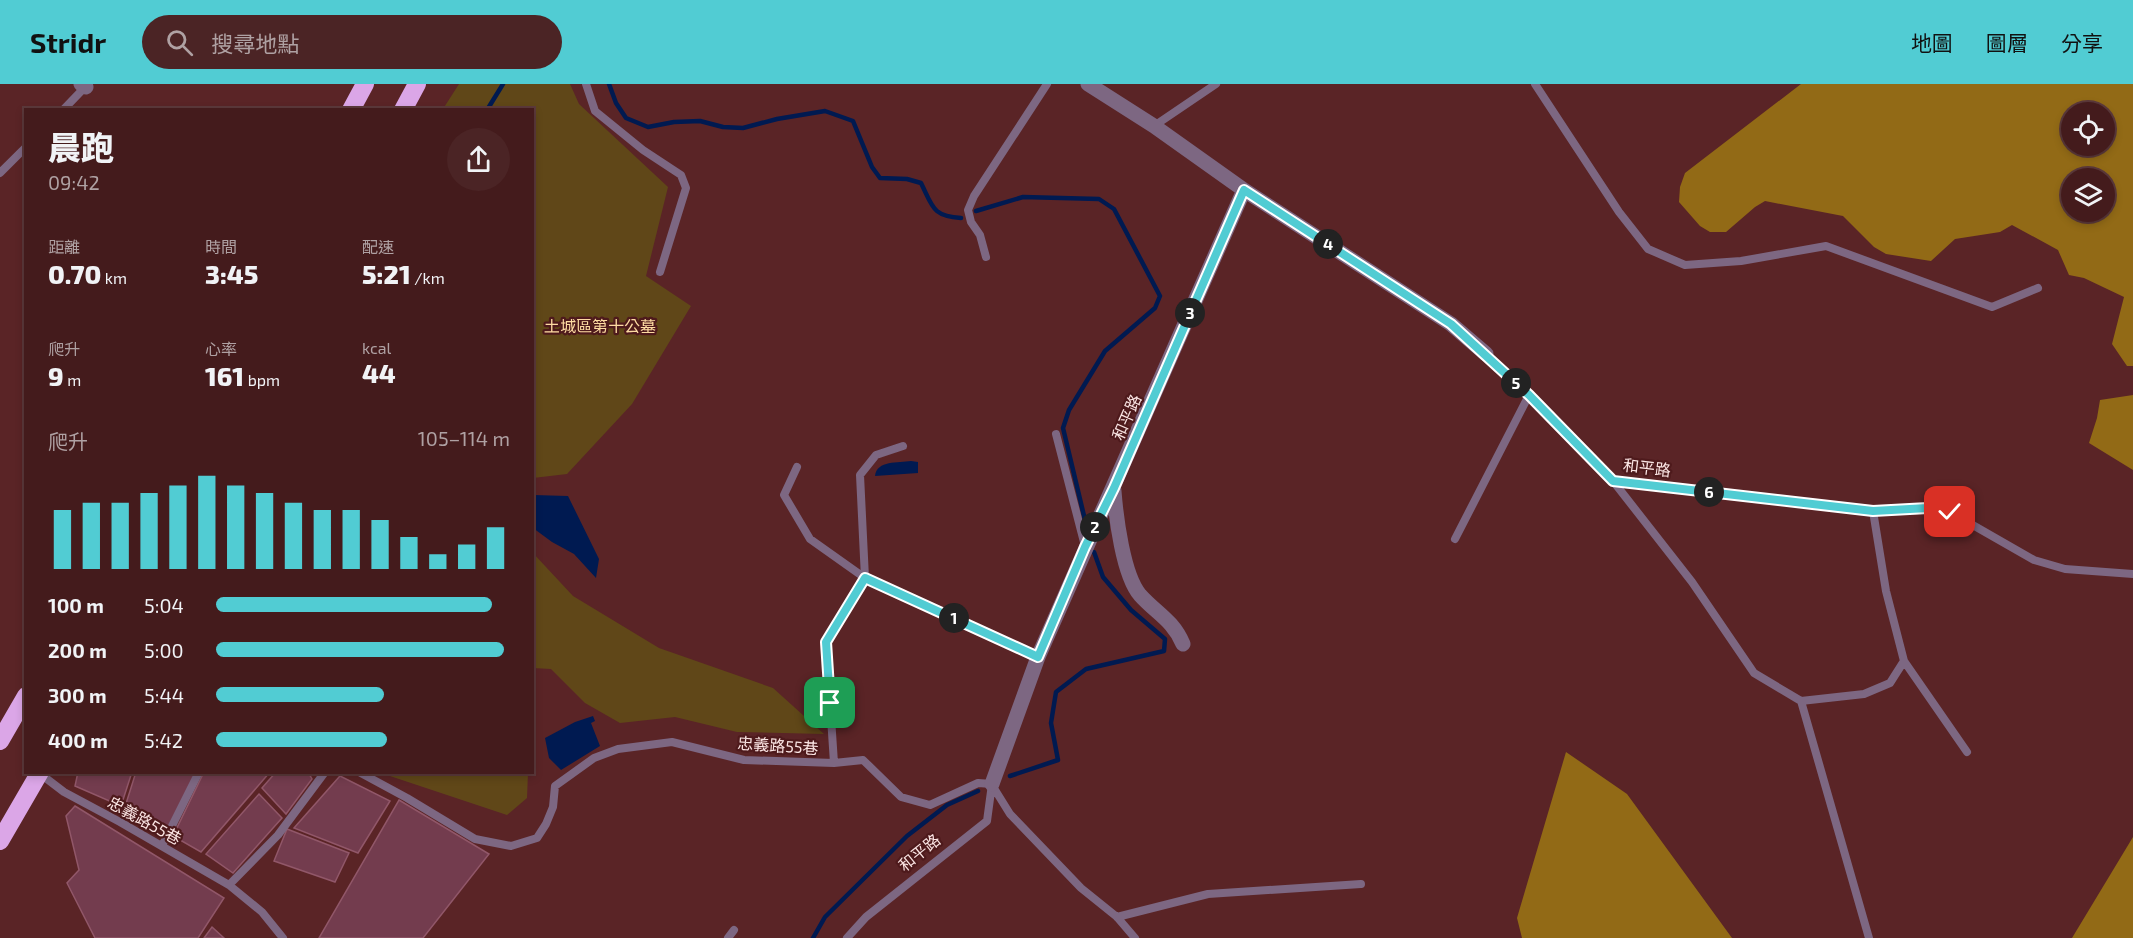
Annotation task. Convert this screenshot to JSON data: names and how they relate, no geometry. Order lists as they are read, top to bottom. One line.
{"streets":{"street":["和平路"],"lane":["忠義路55巷"]},"parks":["土城區第十公墓"],"page":{"header":"Stridr","search":"搜尋地點","nav":["地圖","圖層","分享"],"heading":["晨跑","09:42"],"stats":[["距離","0.70 km"],["時間","3:45"],["配速","5:21 /km"],["爬升","9 m"],["心率","161 bpm"],["kcal","44"]],"pins":["4","3","5","6","2","1"],"chart":["爬升","105–114 m"],"list":[{"name":"100 m","note":"5:04"},{"name":"200 m","note":"5:00"},{"name":"300 m","note":"5:44"},{"name":"400 m","note":"5:42"}]}}
